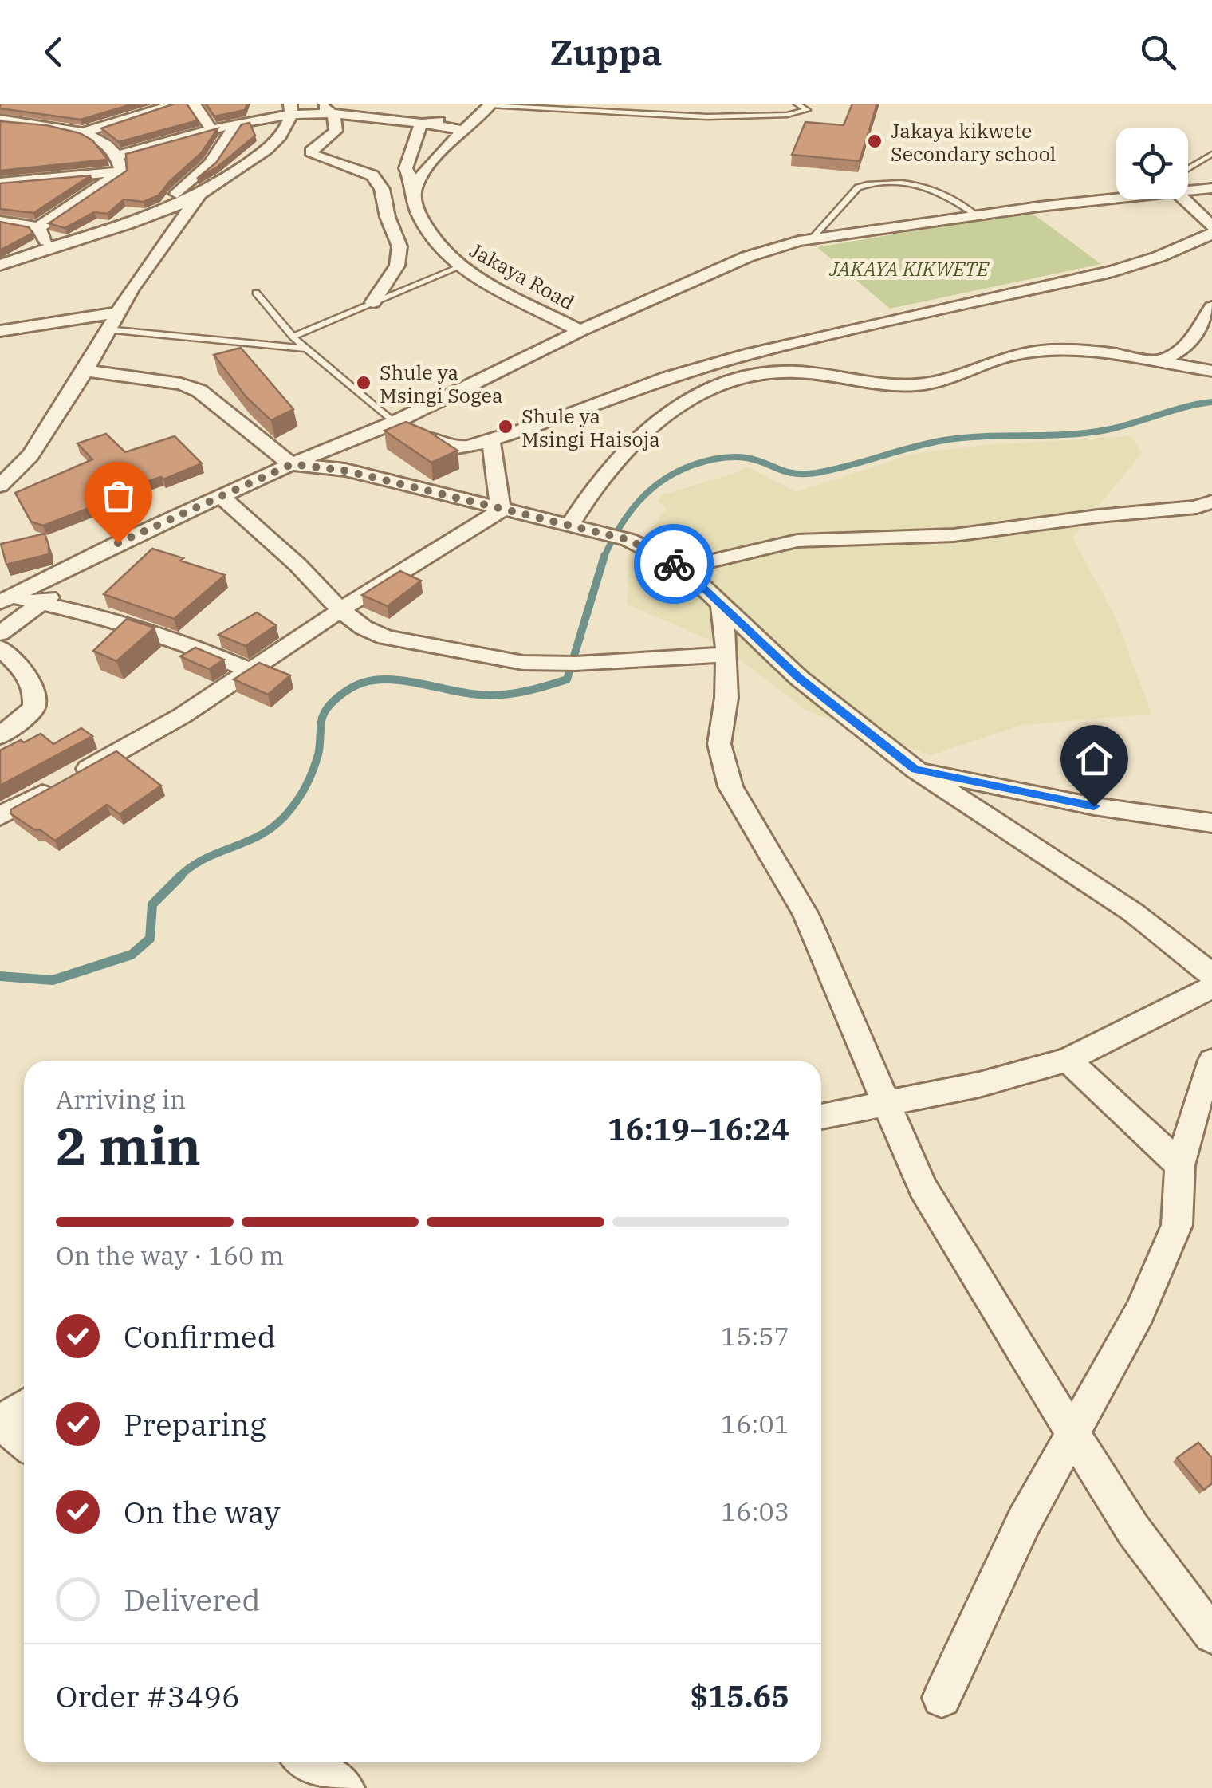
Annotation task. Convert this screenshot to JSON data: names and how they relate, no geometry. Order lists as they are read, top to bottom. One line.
{"streets":{"street":["Jakaya Road"]},"parks":["JAKAYA KIKWETE"],"places":["Jakaya kikwete Secondary school","Shule ya Msingi Sogea","Shule ya Msingi Haisoja"],"page":{"header":"Zuppa","heading":["2 min","Arriving in","16:19–16:24"],"panel":["Order #3496","$15.65"],"bar":"On the way · 160 m","list":[["Confirmed","15:57"],["Preparing","16:01"],["On the way","16:03"],"Delivered"]}}
